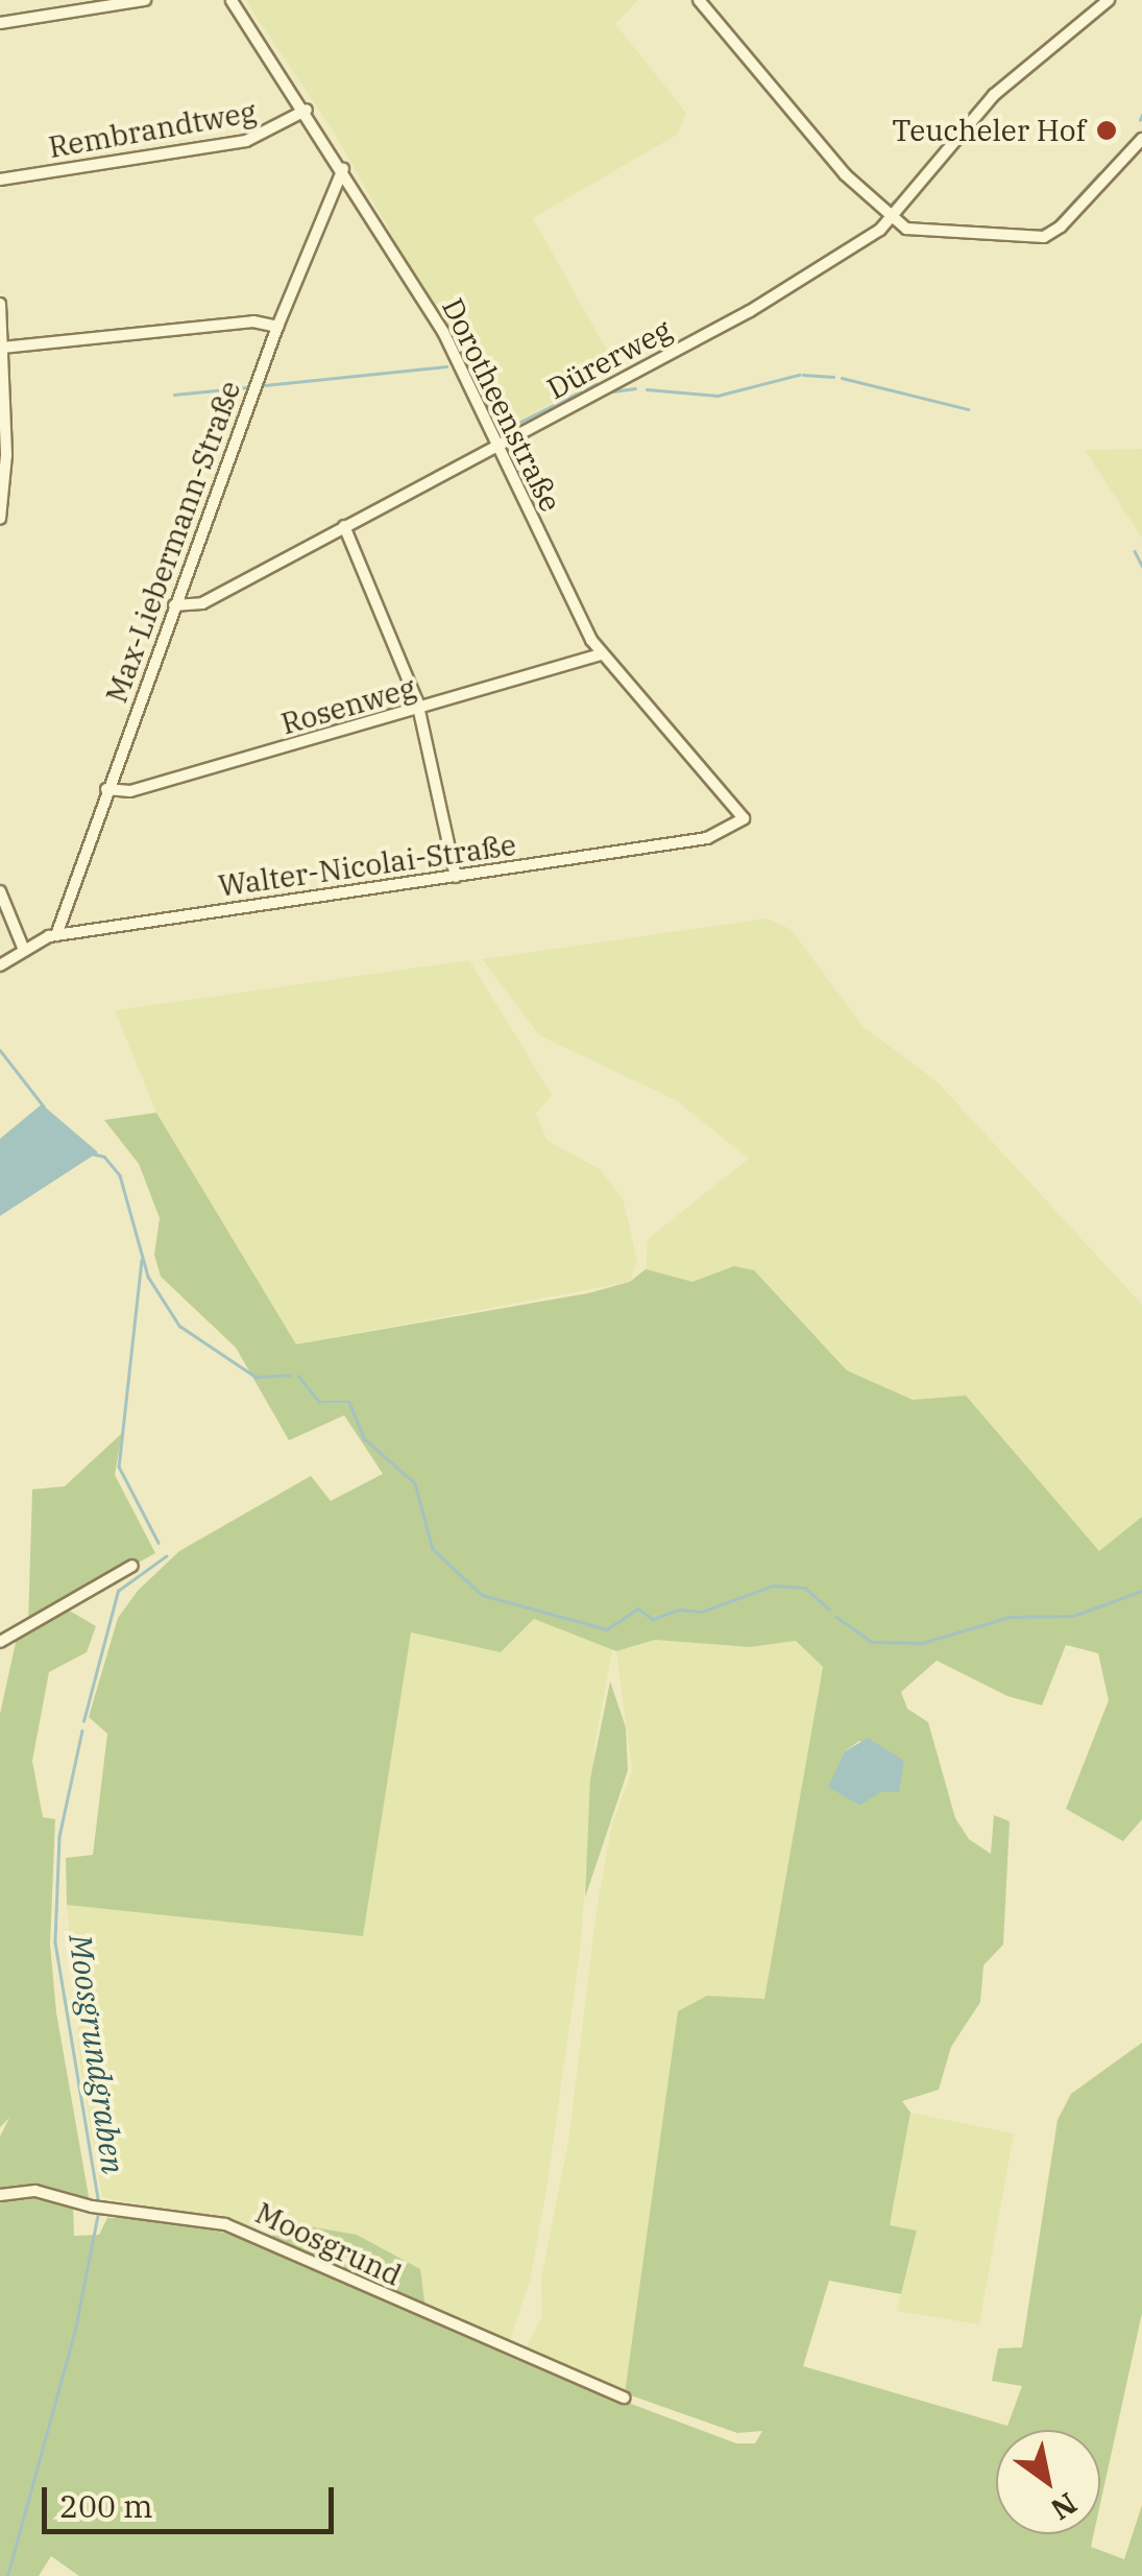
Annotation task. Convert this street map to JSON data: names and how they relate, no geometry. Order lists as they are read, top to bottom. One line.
{"streets":{"street":["Rembrandtweg","Dürerweg","Dorotheenstraße","Max-Liebermann-Straße","Rosenweg","Walter-Nicolai-Straße","Moosgrund"]},"crossings":[["Rembrandtweg","Dorotheenstraße"],["Dürerweg","Dorotheenstraße"],["Dürerweg","Max-Liebermann-Straße"],["Dorotheenstraße","Max-Liebermann-Straße"],["Dorotheenstraße","Rosenweg"],["Dorotheenstraße","Walter-Nicolai-Straße"],["Max-Liebermann-Straße","Rosenweg"],["Max-Liebermann-Straße","Walter-Nicolai-Straße"]],"water":["Moosgrundgraben"],"places":["Teucheler Hof"],"scale_bar":"200 m","north":"bottom right"}
